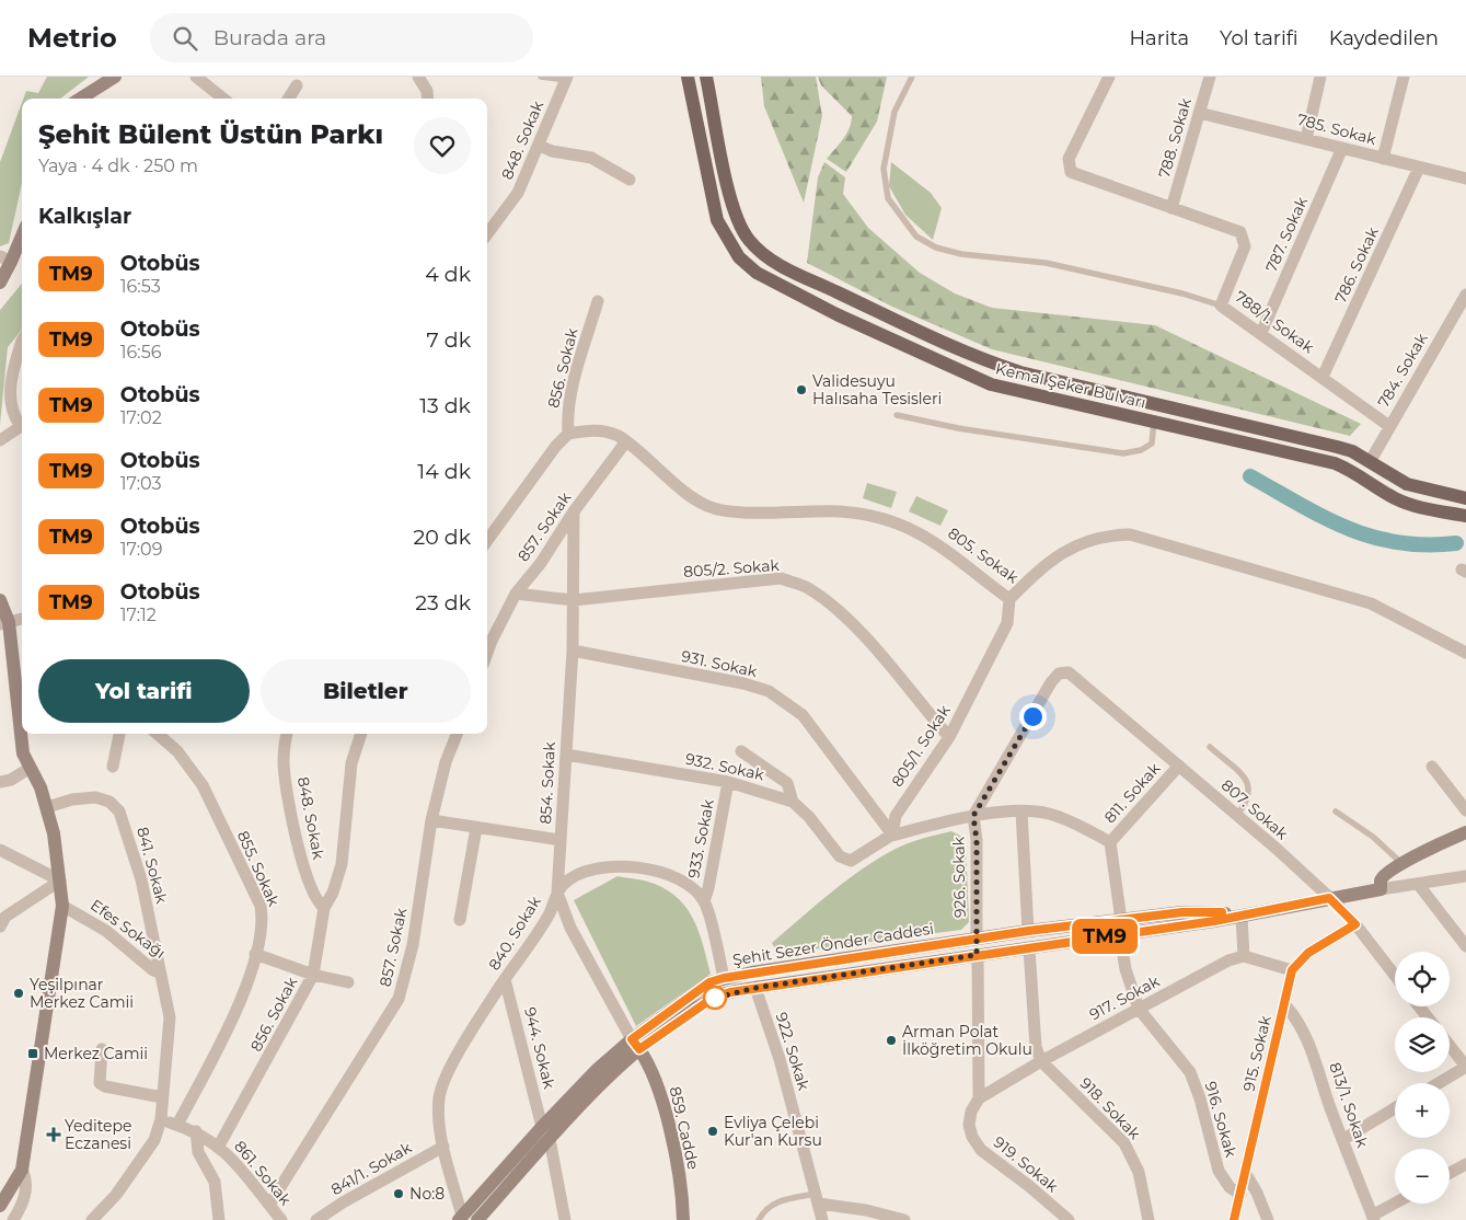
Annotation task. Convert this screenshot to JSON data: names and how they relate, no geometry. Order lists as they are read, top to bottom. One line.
{"streets":{"main road":["Kemal Şeker Bulvarı"],"street":["785. Sokak","788. Sokak","848. Sokak","787. Sokak","786. Sokak","788/1. Sokak","856. Sokak","784. Sokak","857. Sokak","805. Sokak","805/2. Sokak","931. Sokak","805/1. Sokak","932. Sokak","854. Sokak","811. Sokak","807. Sokak","933. Sokak","841. Sokak","855. Sokak","926. Sokak","Efes Sokağı","840. Sokak","Şehit Sezer Önder Caddesi","917. Sokak","944. Sokak","922. Sokak","915. Sokak","813/1. Sokak","918. Sokak","916. Sokak","859. Cadde","919. Sokak","841/1. Sokak","861. Sokak"]},"crossings":[["785. Sokak","788. Sokak"],["785. Sokak","787. Sokak"],["785. Sokak","786. Sokak"],["788. Sokak","788/1. Sokak"],["848. Sokak","856. Sokak"],["787. Sokak","788/1. Sokak"],["786. Sokak","788/1. Sokak"],["788/1. Sokak","784. Sokak"],["856. Sokak","805. Sokak"],["856. Sokak","861. Sokak"],["784. Sokak","Kemal Şeker Bulvarı"],["857. Sokak","805. Sokak"],["857. Sokak","805/2. Sokak"],["857. Sokak","854. Sokak"],["857. Sokak","861. Sokak"],["805. Sokak","805/1. Sokak"],["805/2. Sokak","805/1. Sokak"],["805/2. Sokak","854. Sokak"],["931. Sokak","805/1. Sokak"],["931. Sokak","932. Sokak"],["931. Sokak","854. Sokak"],["805/1. Sokak","932. Sokak"],["932. Sokak","854. Sokak"],["932. Sokak","933. Sokak"],["854. Sokak","840. Sokak"],["854. Sokak","Şehit Sezer Önder Caddesi"],["854. Sokak","859. Cadde"],["811. Sokak","807. Sokak"],["807. Sokak","926. Sokak"],["807. Sokak","Şehit Sezer Önder Caddesi"],["933. Sokak","840. Sokak"],["841. Sokak","Efes Sokağı"],["855. Sokak","861. Sokak"],["926. Sokak","Şehit Sezer Önder Caddesi"],["Efes Sokağı","861. Sokak"],["840. Sokak","Şehit Sezer Önder Caddesi"],["840. Sokak","944. Sokak"],["840. Sokak","841/1. Sokak"],["Şehit Sezer Önder Caddesi","944. Sokak"],["Şehit Sezer Önder Caddesi","922. Sokak"],["Şehit Sezer Önder Caddesi","916. Sokak"],["Şehit Sezer Önder Caddesi","859. Cadde"],["917. Sokak","918. Sokak"],["917. Sokak","916. Sokak"],["917. Sokak","919. Sokak"],["915. Sokak","813/1. Sokak"],["915. Sokak","916. Sokak"]],"places":{"other":["Validesuyu Halısaha Tesisleri","Yeşilpınar Merkez Camii","Arman Polat İlköğretim Okulu","Evliya Çelebi Kur'an Kursu","No:8"],"transit":["Merkez Camii"],"health":["Yeditepe Eczanesi"]},"lines":["bus line TM9"],"page":{"header":"Metrio","search":"Burada ara","nav":["Harita","Yol tarifi","Kaydedilen"],"on_map":"TM9","heading":[["Şehit Bülent Üstün Parkı","Yaya · 4 dk · 250 m"],"Kalkışlar"],"list":[{"mark":"TM9","name":"Otobüs","note":"16:53","value":"4 dk"},{"mark":"TM9","name":"Otobüs","note":"16:56","value":"7 dk"},{"mark":"TM9","name":"Otobüs","note":"17:02","value":"13 dk"},{"mark":"TM9","name":"Otobüs","note":"17:03","value":"14 dk"},{"mark":"TM9","name":"Otobüs","note":"17:09","value":"20 dk"},{"mark":"TM9","name":"Otobüs","note":"17:12","value":"23 dk"}],"buttons":["Yol tarifi","Biletler"],"map_buttons":["+","−"]}}
